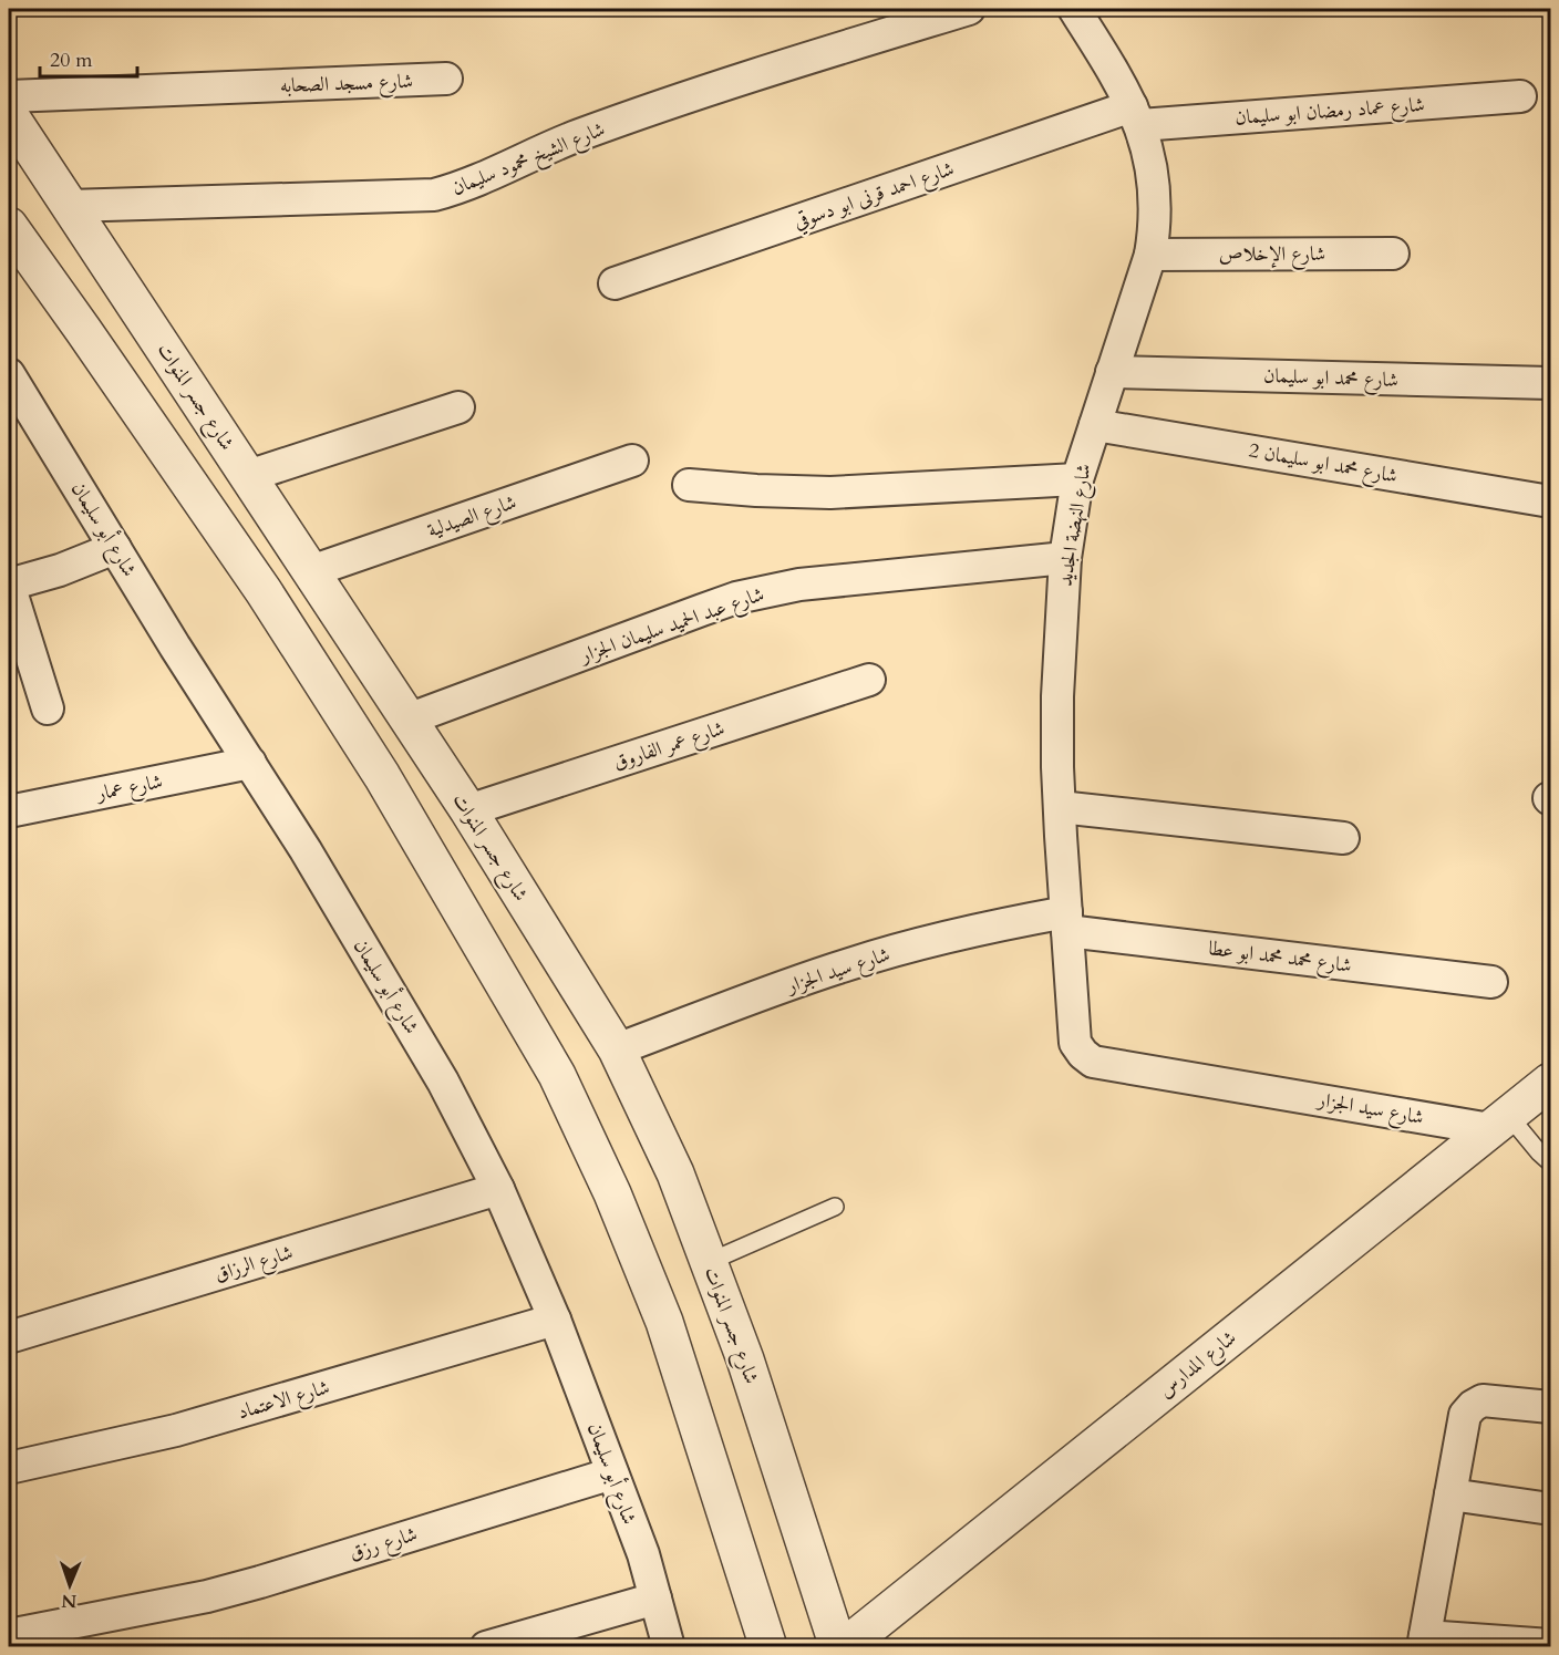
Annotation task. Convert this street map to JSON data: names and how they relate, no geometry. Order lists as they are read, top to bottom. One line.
{"streets":{"street":["شارع مسجد الصحابه","شارع عماد رمضان ابو سليمان","شارع الشيخ محمود سليمان","شارع احمد قرنى ابو دسوقي","شارع الإخلاص","شارع محمد ابو سليمان","شارع جسر المنوات","شارع محمد ابو سليمان 2","شارع الصيدلية","شارع النهضة الجديد","شارع أبو سليمان","شارع عبد الحميد سليمان الجزار","شارع عمر الفاروق","شارع عمار","شارع محمد محمد ابو عطا","شارع سيد الجزار","شارع الرزاق","شارع المدارس","شارع الاعتماد","شارع رزق"]},"crossings":[["شارع عماد رمضان ابو سليمان","شارع احمد قرنى ابو دسوقي"],["شارع عماد رمضان ابو سليمان","شارع النهضة الجديد"],["شارع الشيخ محمود سليمان","شارع جسر المنوات"],["شارع احمد قرنى ابو دسوقي","شارع النهضة الجديد"],["شارع الإخلاص","شارع النهضة الجديد"],["شارع محمد ابو سليمان","شارع النهضة الجديد"],["شارع جسر المنوات","شارع الصيدلية"],["شارع جسر المنوات","شارع عبد الحميد سليمان الجزار"],["شارع جسر المنوات","شارع عمر الفاروق"],["شارع جسر المنوات","شارع سيد الجزار"],["شارع محمد ابو سليمان 2","شارع النهضة الجديد"],["شارع النهضة الجديد","شارع عبد الحميد سليمان الجزار"],["شارع النهضة الجديد","شارع محمد محمد ابو عطا"],["شارع النهضة الجديد","شارع سيد الجزار"],["شارع أبو سليمان","شارع عمار"],["شارع أبو سليمان","شارع الرزاق"],["شارع أبو سليمان","شارع الاعتماد"],["شارع أبو سليمان","شارع رزق"],["شارع محمد محمد ابو عطا","شارع سيد الجزار"],["شارع سيد الجزار","شارع المدارس"]],"scale_bar":"20 m","north":"bottom"}
